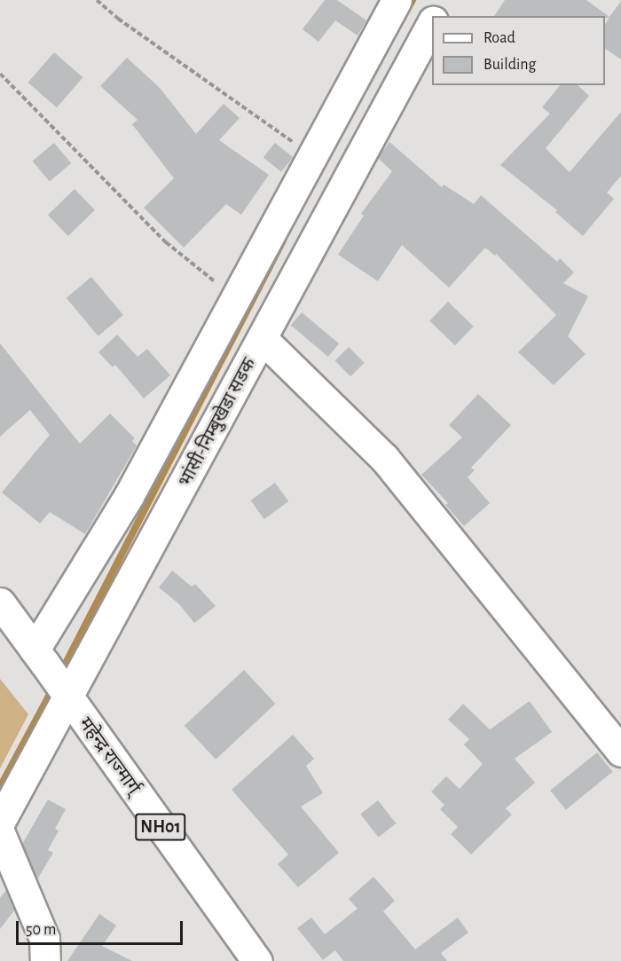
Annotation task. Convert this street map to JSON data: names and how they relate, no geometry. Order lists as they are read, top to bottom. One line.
{"streets":{"main road":["भांसी-निम्बुखेडा सडक","महेन्द्र राज्मार्ग्","NH01"]},"crossings":[["भांसी-निम्बुखेडा सडक","महेन्द्र राज्मार्ग्"]],"legend":["Road","Building"],"scale_bar":"50 m"}
